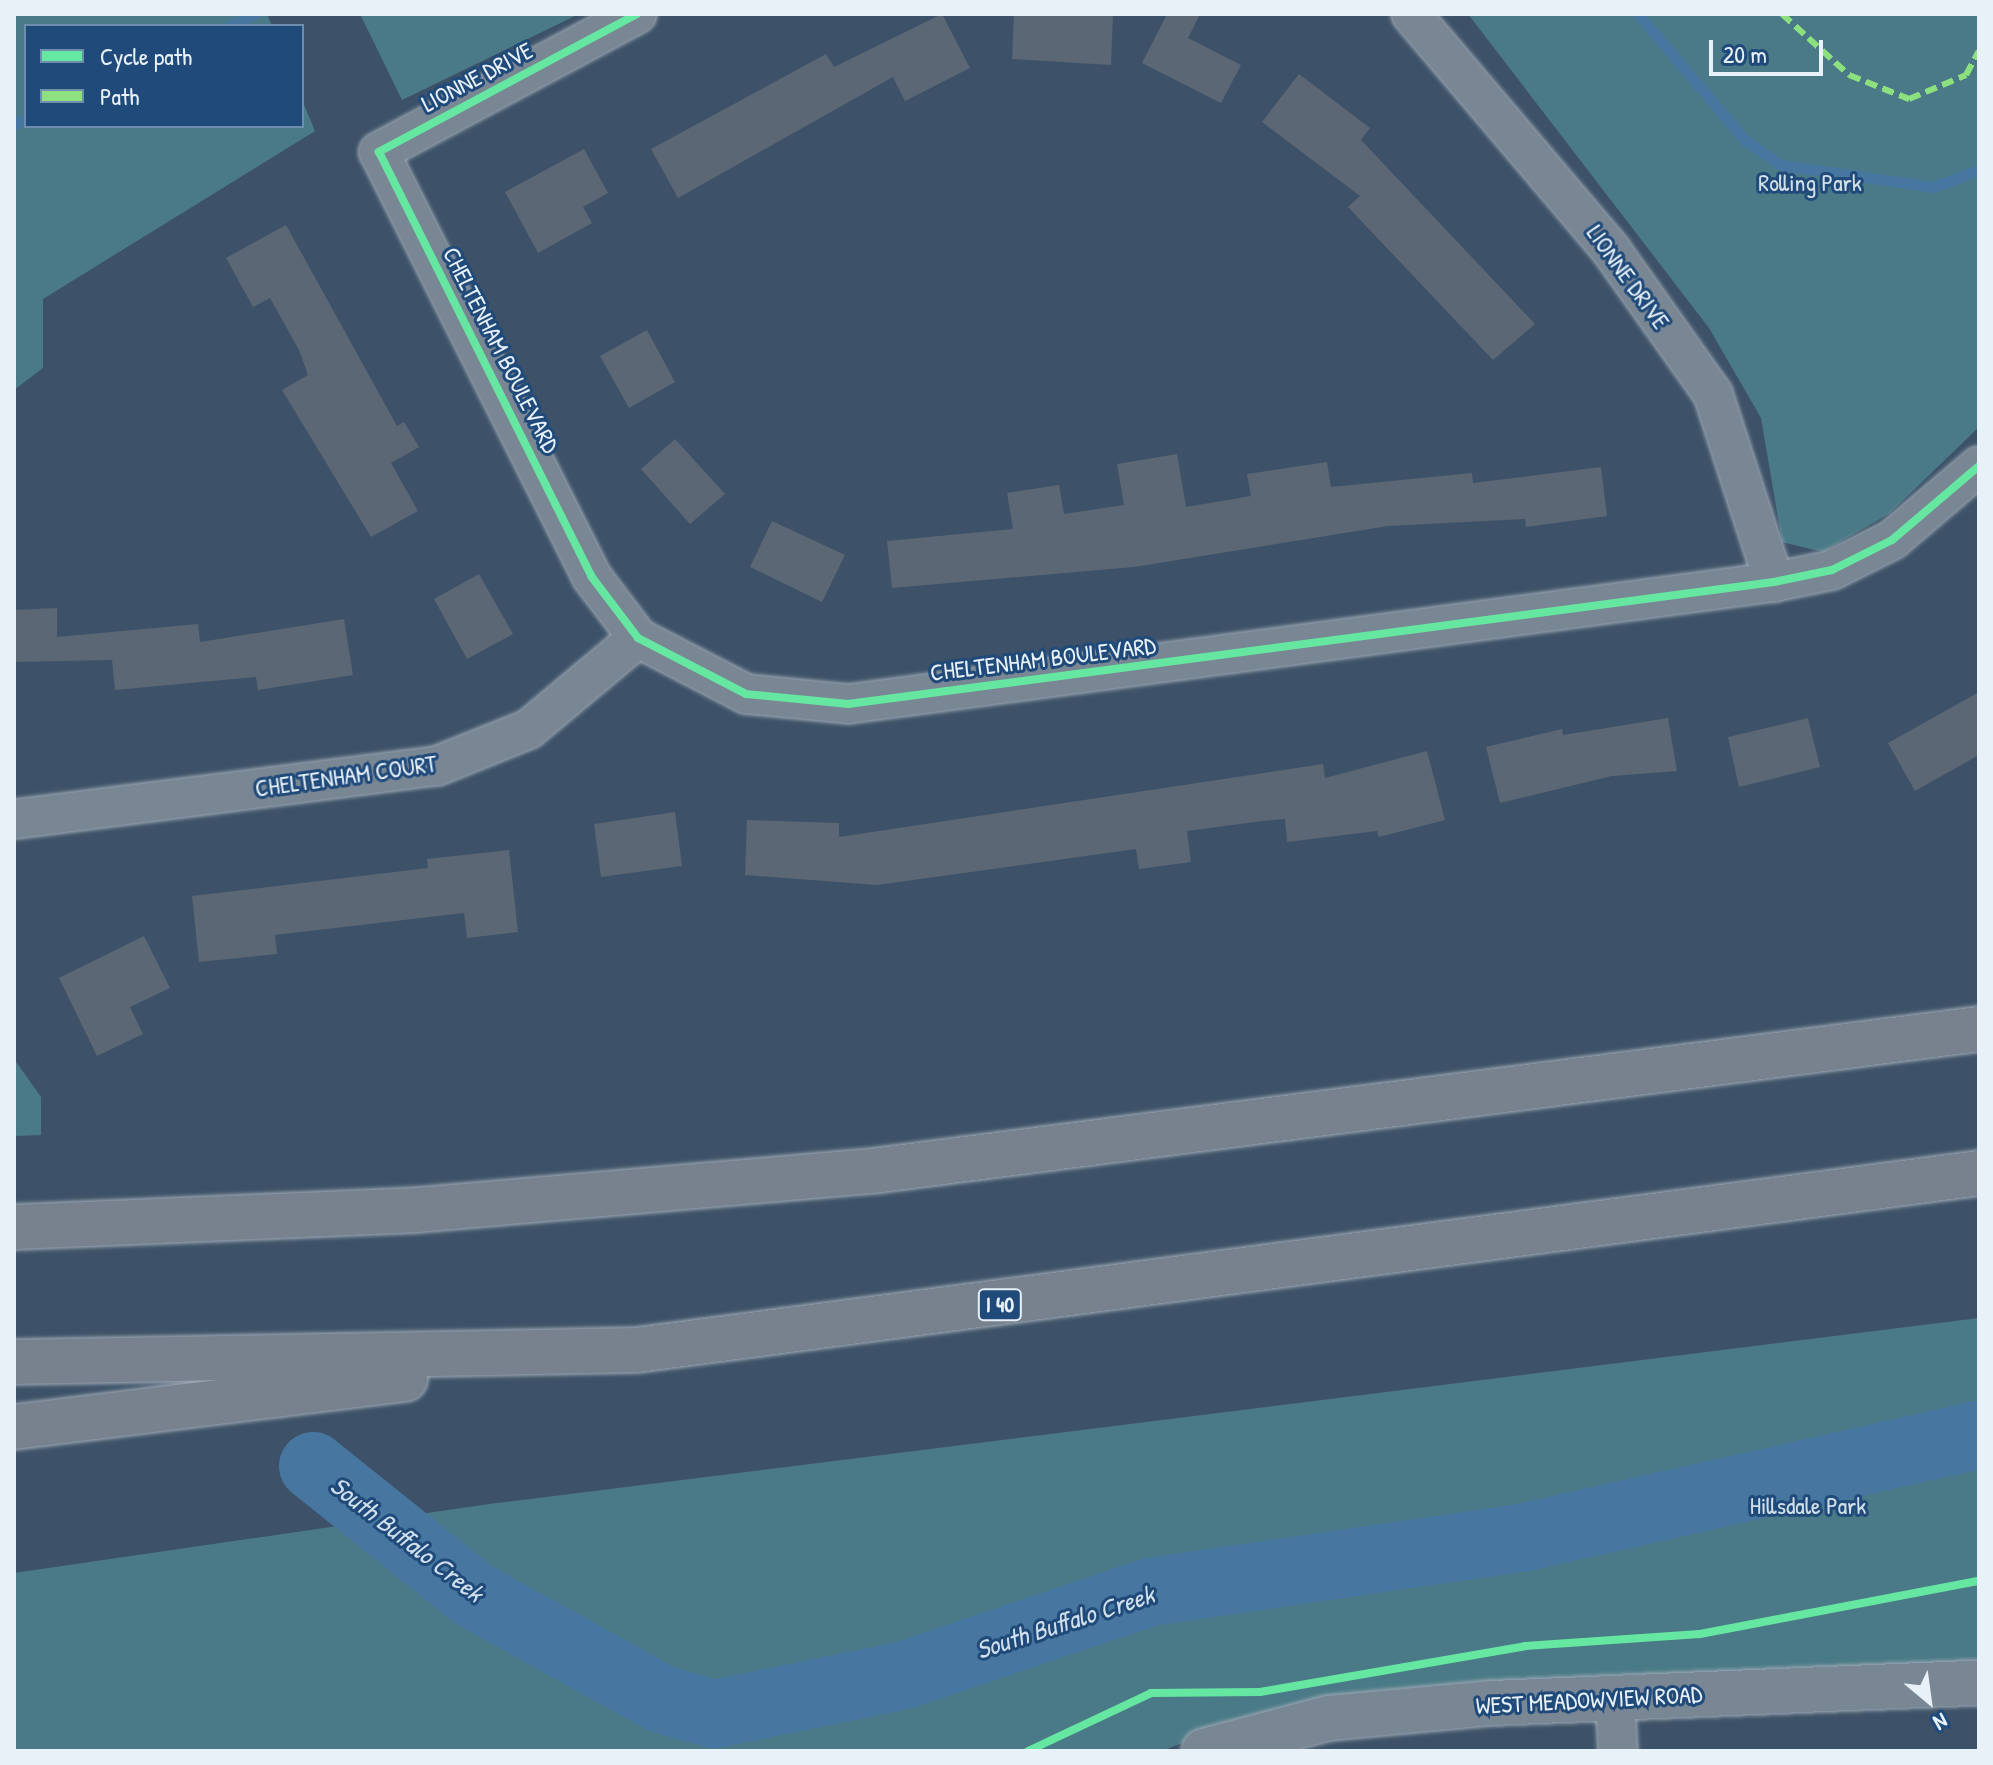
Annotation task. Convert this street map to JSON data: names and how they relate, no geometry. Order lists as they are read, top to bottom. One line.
{"streets":{"highway":["I 40"],"street":["LIONNE DRIVE","CHELTENHAM BOULEVARD","CHELTENHAM COURT","WEST MEADOWVIEW ROAD"]},"crossings":[["LIONNE DRIVE","CHELTENHAM BOULEVARD"],["CHELTENHAM BOULEVARD","CHELTENHAM COURT"]],"water":["South Buffalo Creek"],"parks":["Rolling Park","Hillsdale Park"],"legend":["Cycle path","Path"],"scale_bar":"20 m","north":"bottom right"}
